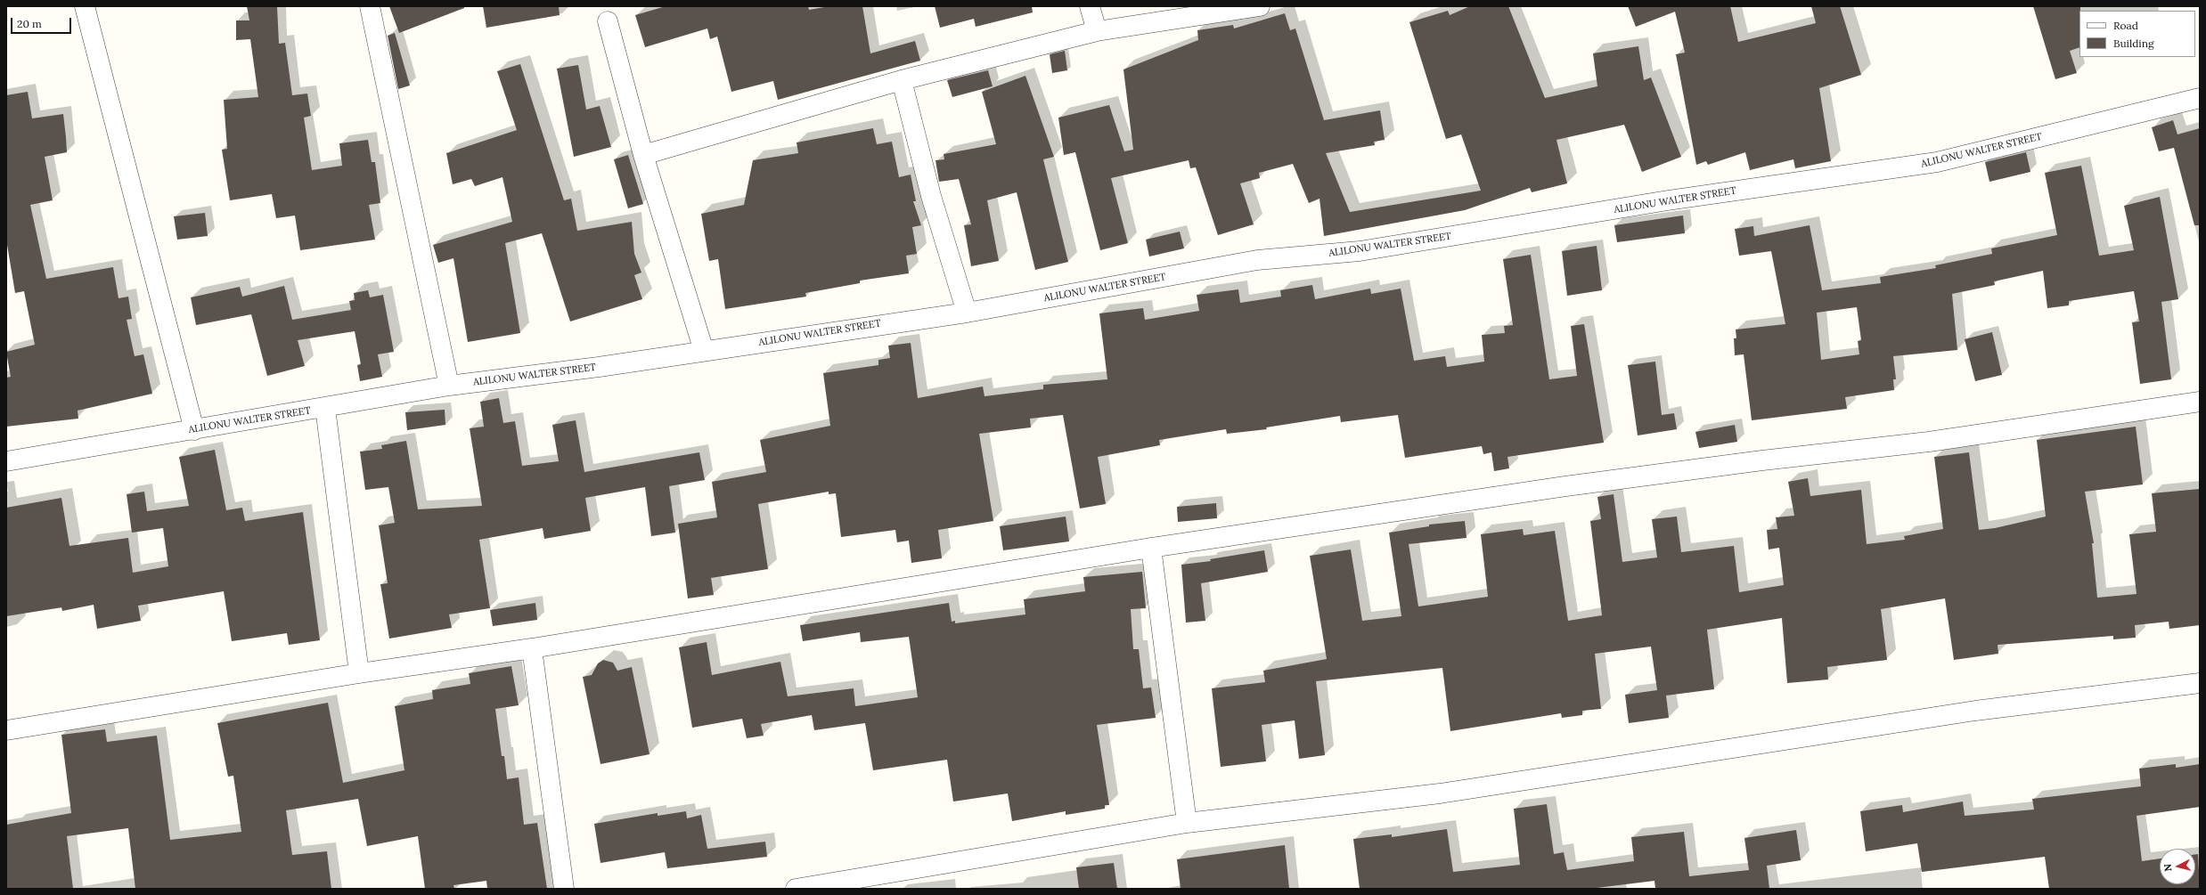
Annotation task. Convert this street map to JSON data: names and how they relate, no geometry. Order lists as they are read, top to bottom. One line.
{"streets":{"street":["ALILONU WALTER STREET"]},"legend":["Road","Building"],"scale_bar":"20 m","north":"left"}
